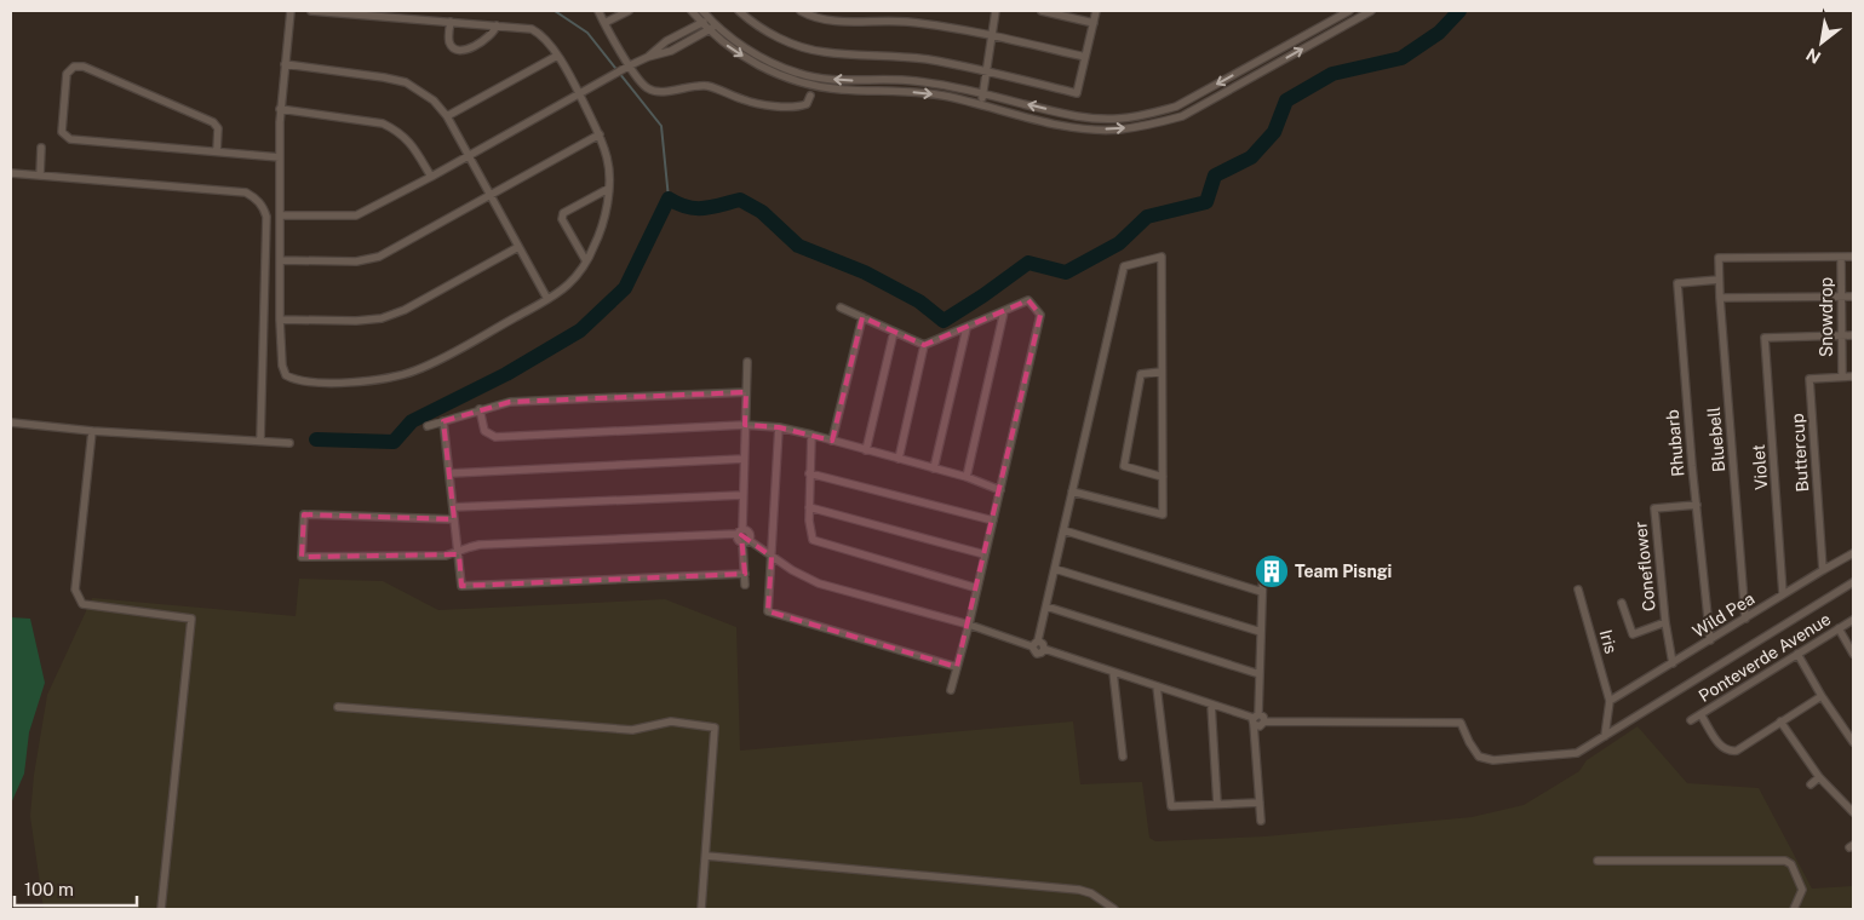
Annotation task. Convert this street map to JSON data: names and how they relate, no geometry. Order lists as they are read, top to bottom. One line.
{"streets":{"street":["Snowdrop","Bluebell","Rhubarb","Buttercup","Violet","Coneflower","Wild Pea","Iris","Ponteverde Avenue"]},"crossings":[["Snowdrop","Bluebell"],["Snowdrop","Buttercup"],["Snowdrop","Violet"],["Bluebell","Rhubarb"],["Bluebell","Wild Pea"],["Rhubarb","Coneflower"],["Rhubarb","Wild Pea"],["Buttercup","Wild Pea"],["Violet","Wild Pea"],["Coneflower","Wild Pea"],["Wild Pea","Iris"]],"places":{"building":["Team Pisngi"]},"scale_bar":"100 m","north":"bottom left"}
